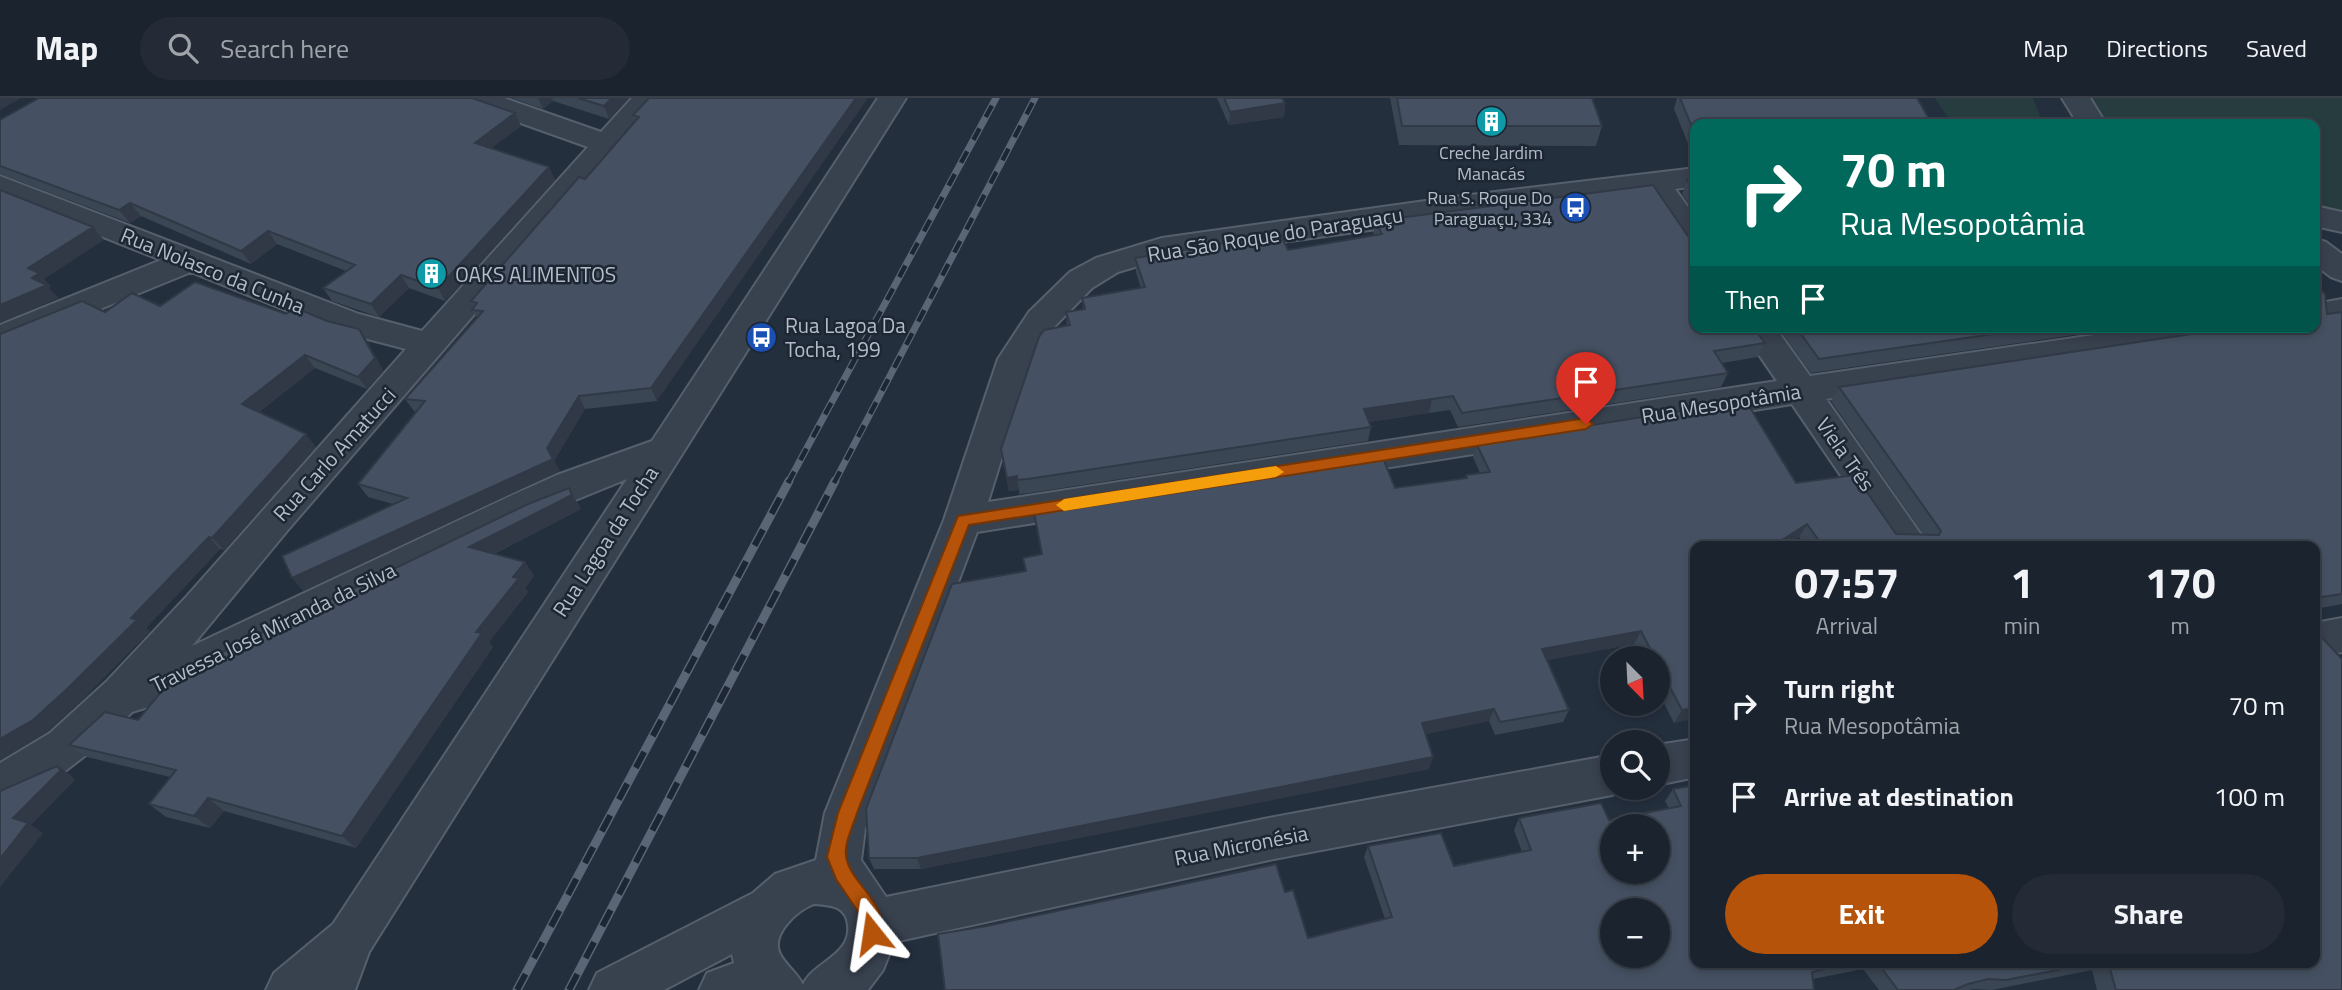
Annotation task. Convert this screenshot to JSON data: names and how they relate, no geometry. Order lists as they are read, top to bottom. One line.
{"streets":{"street":["Rua São Roque do Paraguaçu","Rua Nolasco da Cunha","Rua Mesopotâmia","Rua Carlo Amatucci","Viela Três","Rua Lagoa da Tocha","Travessa José Miranda da Silva","Rua Micronésia"]},"crossings":[["Rua São Roque do Paraguaçu","Rua Mesopotâmia"],["Rua São Roque do Paraguaçu","Rua Micronésia"],["Rua Nolasco da Cunha","Rua Carlo Amatucci"],["Rua Mesopotâmia","Viela Três"],["Rua Carlo Amatucci","Travessa José Miranda da Silva"],["Rua Lagoa da Tocha","Travessa José Miranda da Silva"]],"places":{"building":["Creche Jardim Manacás","OAKS ALIMENTOS"],"bus stop":["Rua S. Roque Do Paraguaçu, 334","Rua Lagoa Da Tocha, 199"]},"north":"bottom right","page":{"header":"Map","search":"Search here","nav":["Map","Directions","Saved"],"turn":["70 m","Rua Mesopotâmia"],"then":"Then","eta":["07:57","Arrival","1","min","170","m"],"map_buttons":["+","−"],"list":[{"name":"Turn right","note":"Rua Mesopotâmia","value":"70 m"},{"name":"Arrive at destination","value":"100 m"}],"buttons":["Exit","Share"]}}
